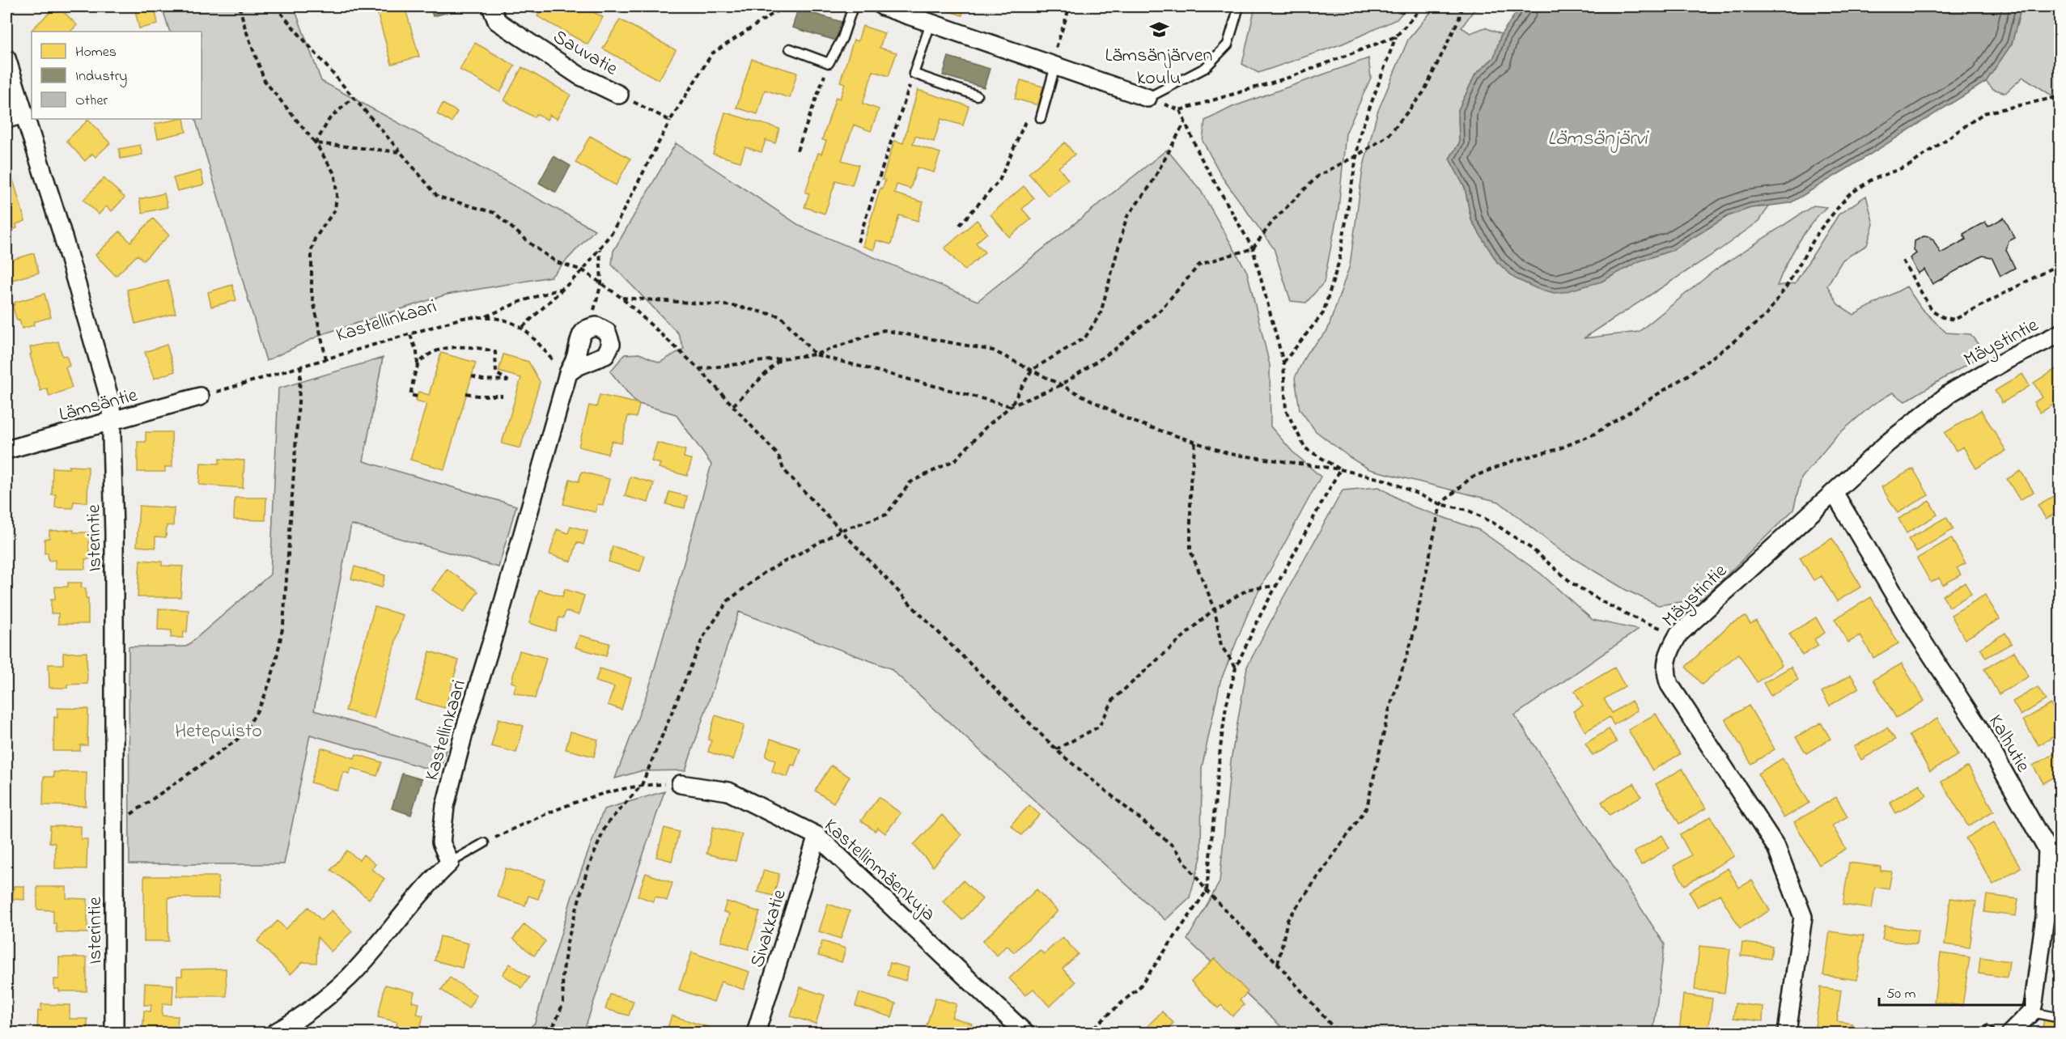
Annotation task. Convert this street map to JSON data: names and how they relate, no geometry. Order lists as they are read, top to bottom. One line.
{"streets":{"street":["Sauvatie","Kastellinkaari","Mäystintie","Lämsäntie","Isterintie","Kalhutie","Kastellinmäenkuja","Sivakkatie"]},"crossings":[["Kastellinkaari","Lämsäntie"],["Mäystintie","Kalhutie"],["Lämsäntie","Isterintie"],["Kastellinmäenkuja","Sivakkatie"]],"water":["Lämsänjärvi"],"parks":["Hetepuisto"],"places":{"school or university":["Lämsänjärven koulu"]},"legend":["Homes","Industry","Other"],"scale_bar":"50 m"}
